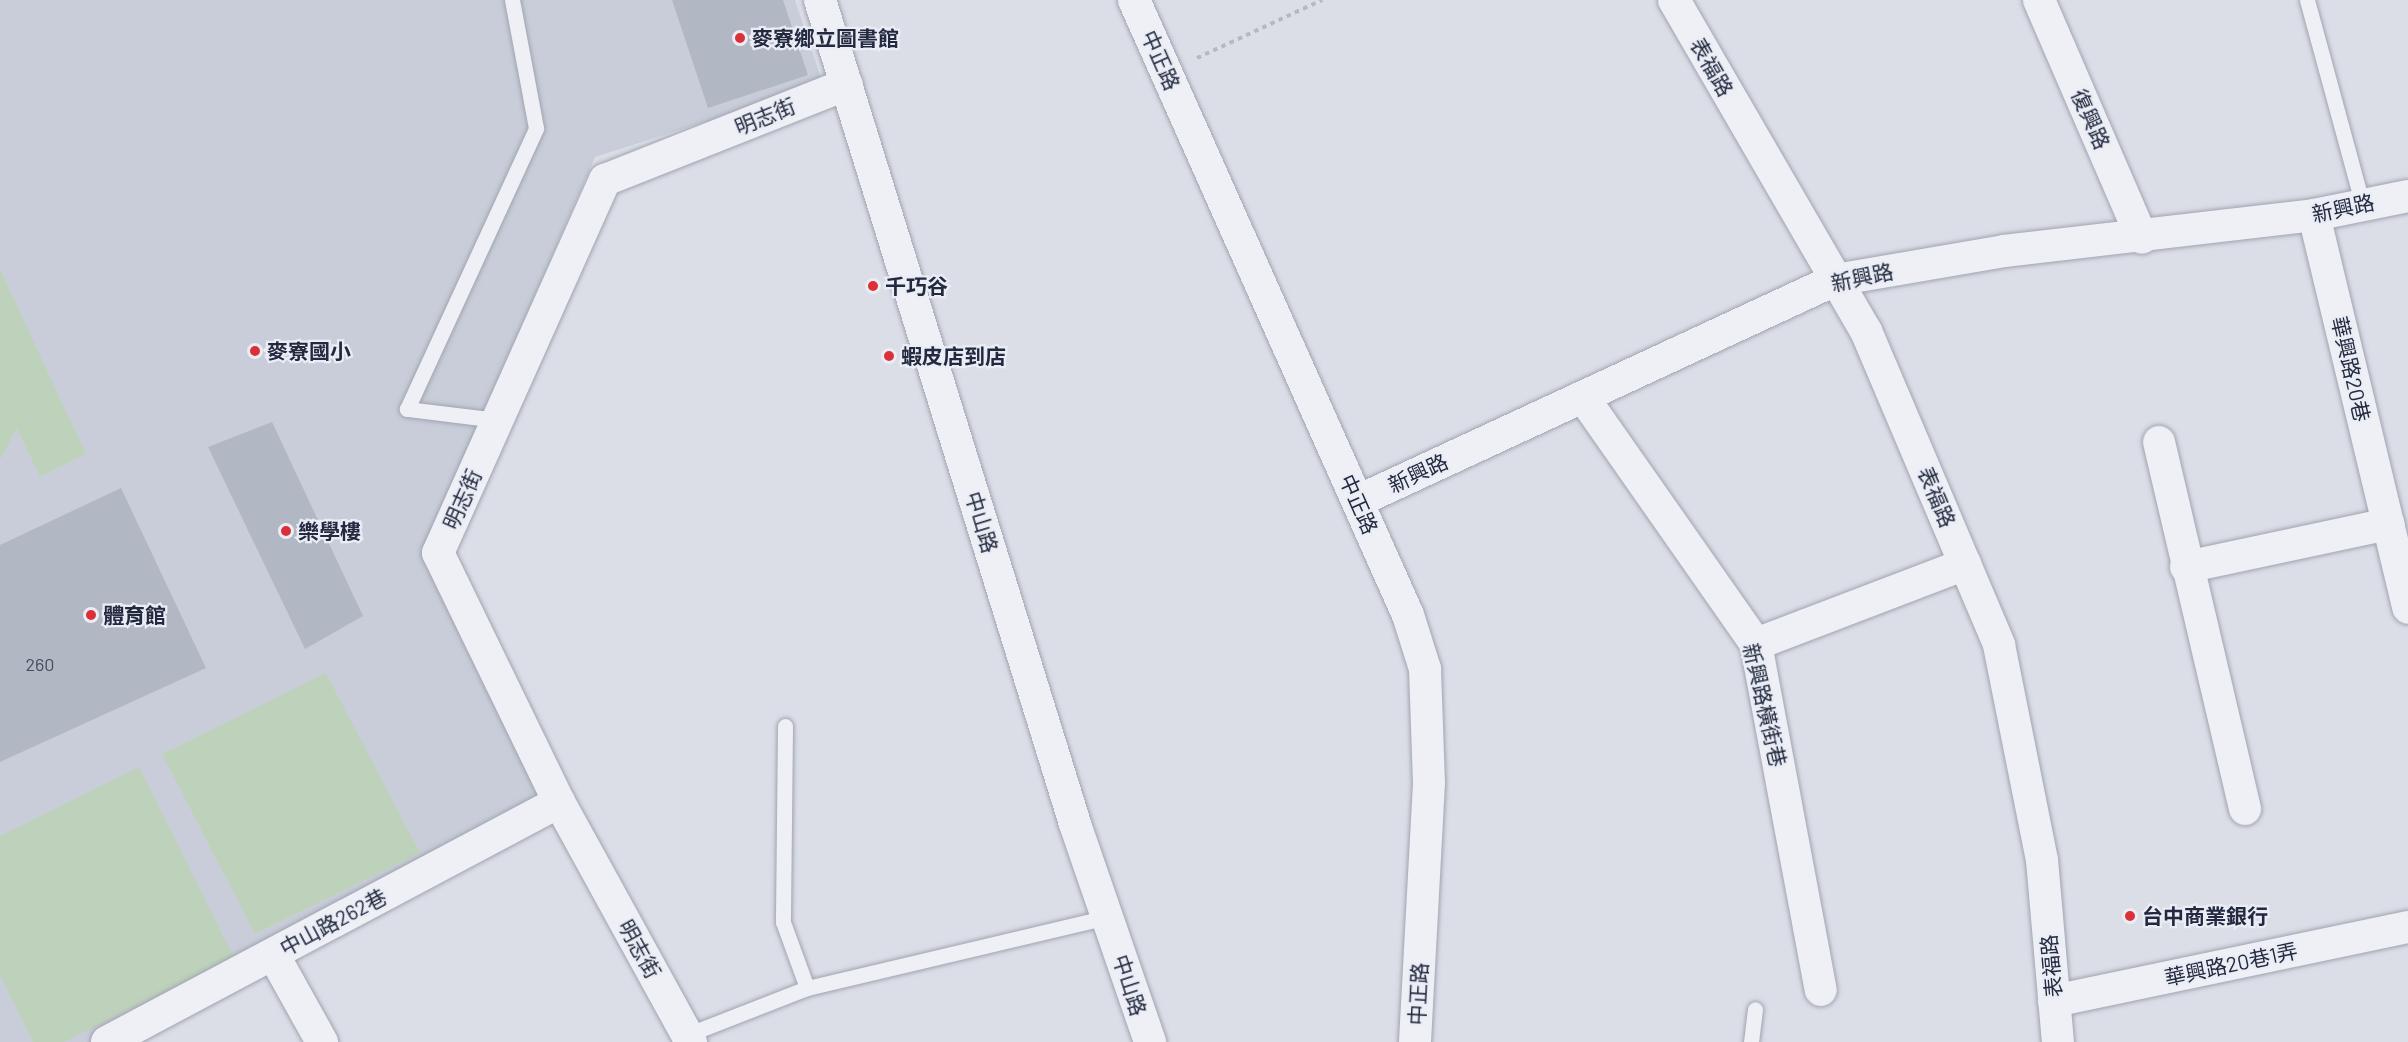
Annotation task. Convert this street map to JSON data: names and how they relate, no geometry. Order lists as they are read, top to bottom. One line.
{"streets":{"street":["中正路","表福路","明志街","復興路","新興路","華興路20巷","中山路","新興路橫街巷","中山路262巷","華興路20巷1弄"]},"crossings":[["中正路","新興路"],["表福路","新興路"],["表福路","華興路20巷1弄"],["明志街","中山路"],["明志街","中山路262巷"],["復興路","新興路"],["新興路","華興路20巷"],["新興路","新興路橫街巷"]],"places":["麥寮鄉立圖書館","千巧谷","麥寮國小","蝦皮店到店","樂學樓","體育館","台中商業銀行"],"house_numbers":["260"]}
